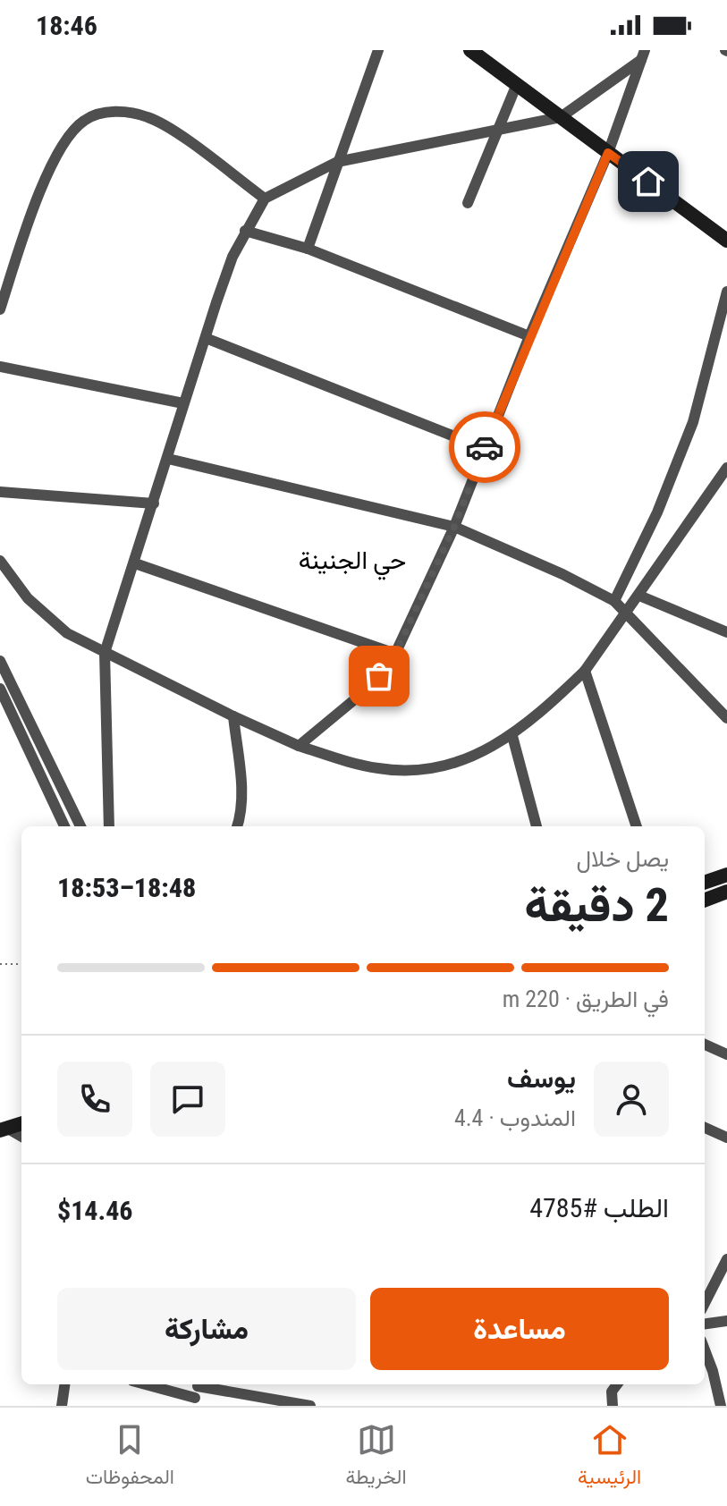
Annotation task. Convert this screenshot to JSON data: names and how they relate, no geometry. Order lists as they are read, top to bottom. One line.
{"districts":["حي الجنينة"],"page":{"status":"18:46","heading":["2 دقيقة","يصل خلال","18:48–18:53"],"panel":["يوسف","المندوب · 4.4","الطلب #4785","$14.46"],"bar":"في الطريق · 220 m","buttons":["مساعدة","مشاركة"],"tabs":["الرئيسية","الخريطة","المحفوظات"]}}
